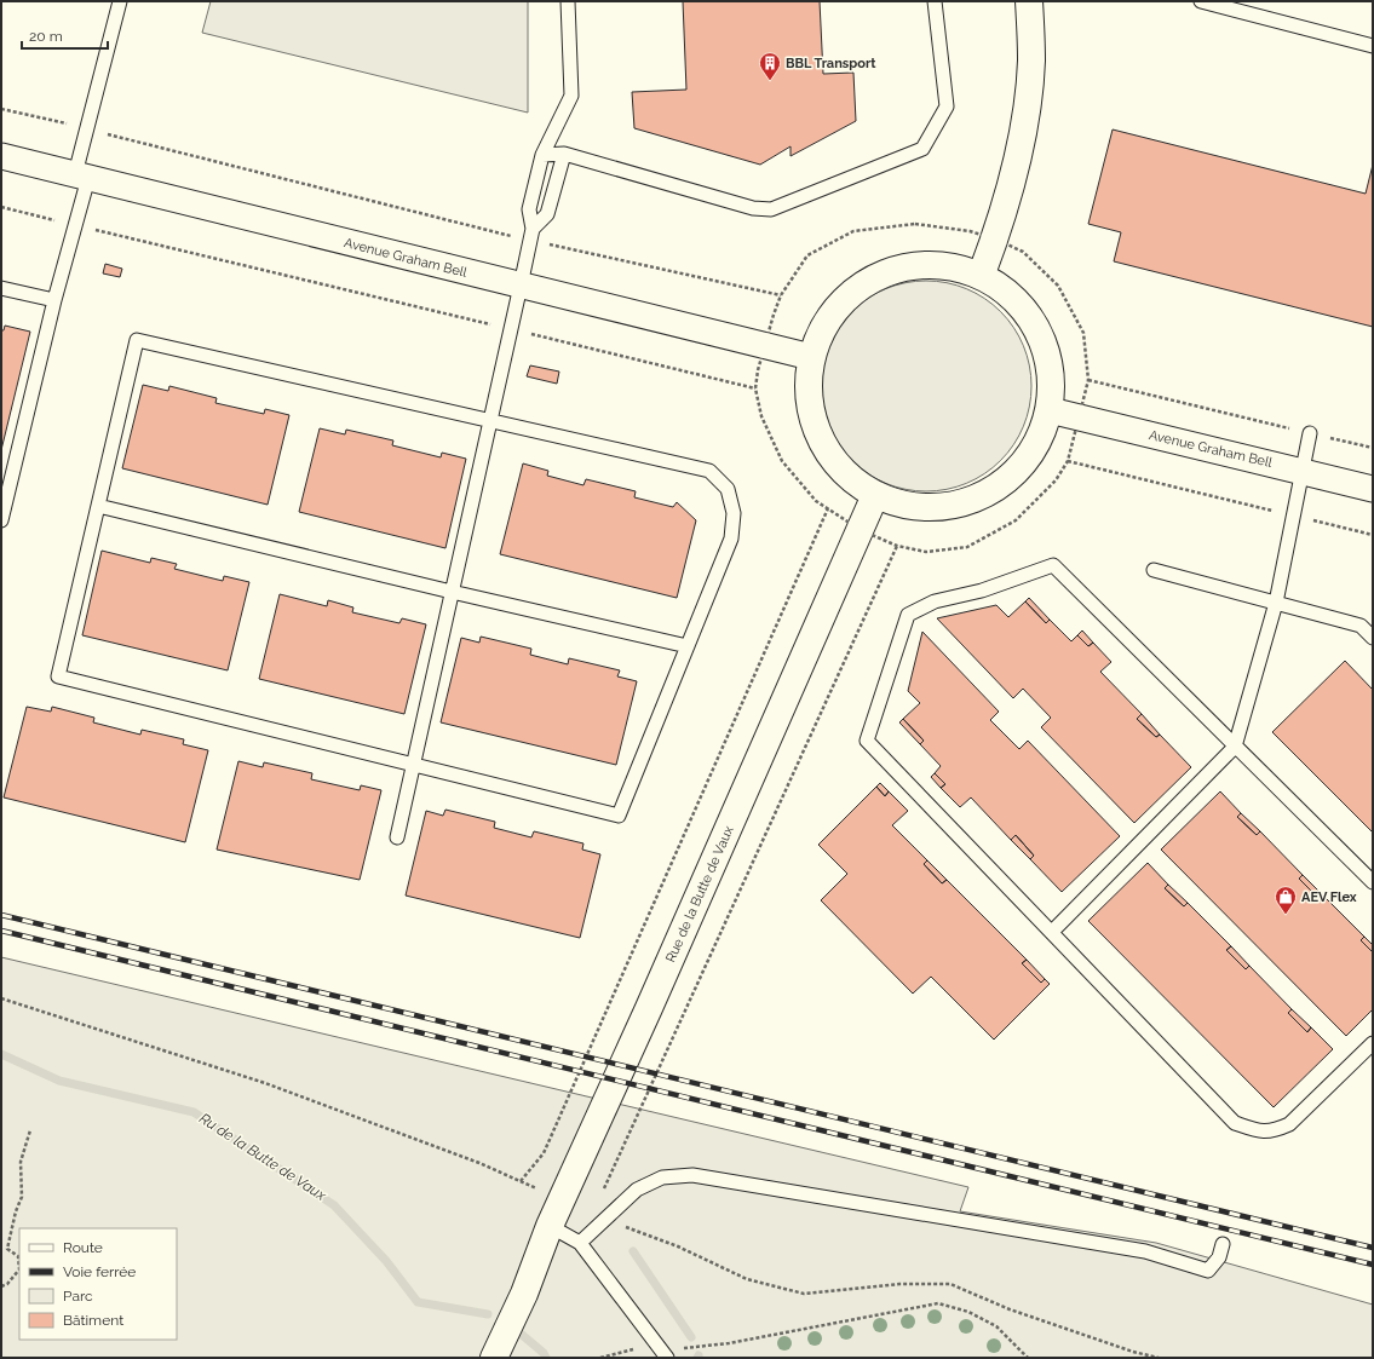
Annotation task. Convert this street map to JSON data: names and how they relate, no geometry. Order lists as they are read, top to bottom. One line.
{"streets":{"street":["Avenue Graham Bell","Rue de la Butte de Vaux"]},"water":["Ru de la Butte de Vaux"],"places":{"building":["BBL Transport"],"shop":["AEV Flex"]},"legend":["Route","Voie ferrée","Parc","Bâtiment"],"scale_bar":"20 m"}
